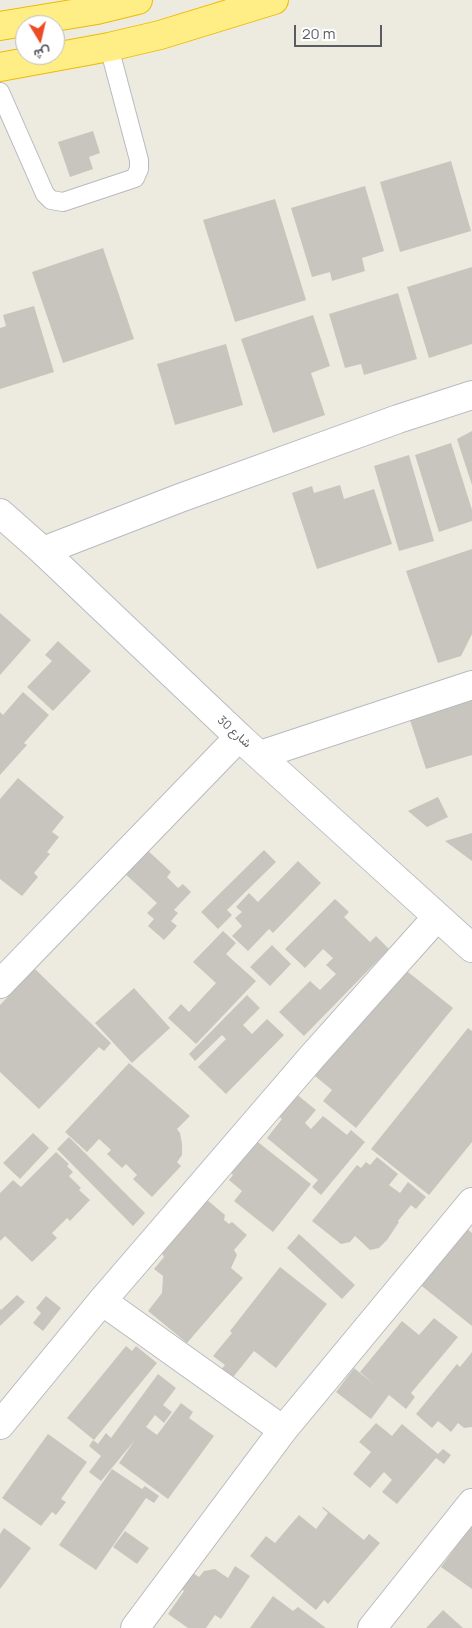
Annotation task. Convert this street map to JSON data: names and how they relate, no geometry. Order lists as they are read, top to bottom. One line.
{"streets":{"street":["شارع 30"]},"scale_bar":"20 m","north":"bottom"}
